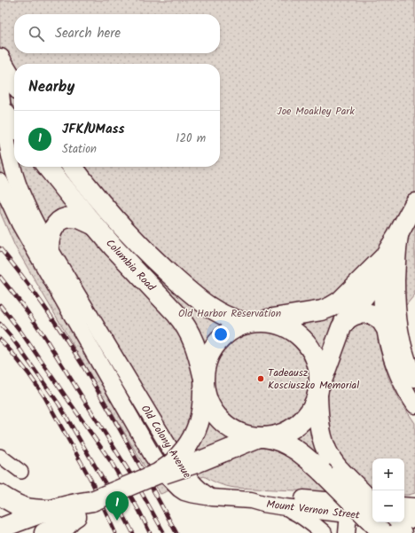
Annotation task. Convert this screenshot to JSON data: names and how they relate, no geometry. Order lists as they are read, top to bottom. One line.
{"streets":{"main road":["Columbia Road"],"street":["Old Colony Avenue","Mount Vernon Street"]},"crossings":[["Old Colony Avenue","Mount Vernon Street"]],"parks":["Joe Moakley Park","Old Harbor Reservation"],"places":["Tadeausz Kosciuszko Memorial"],"page":{"search":"Search here","heading":"Nearby","list":[{"mark":"1","name":"JFK/UMass","note":"Station","value":"120 m"}],"map_buttons":["+","−"],"pins":"1"}}
